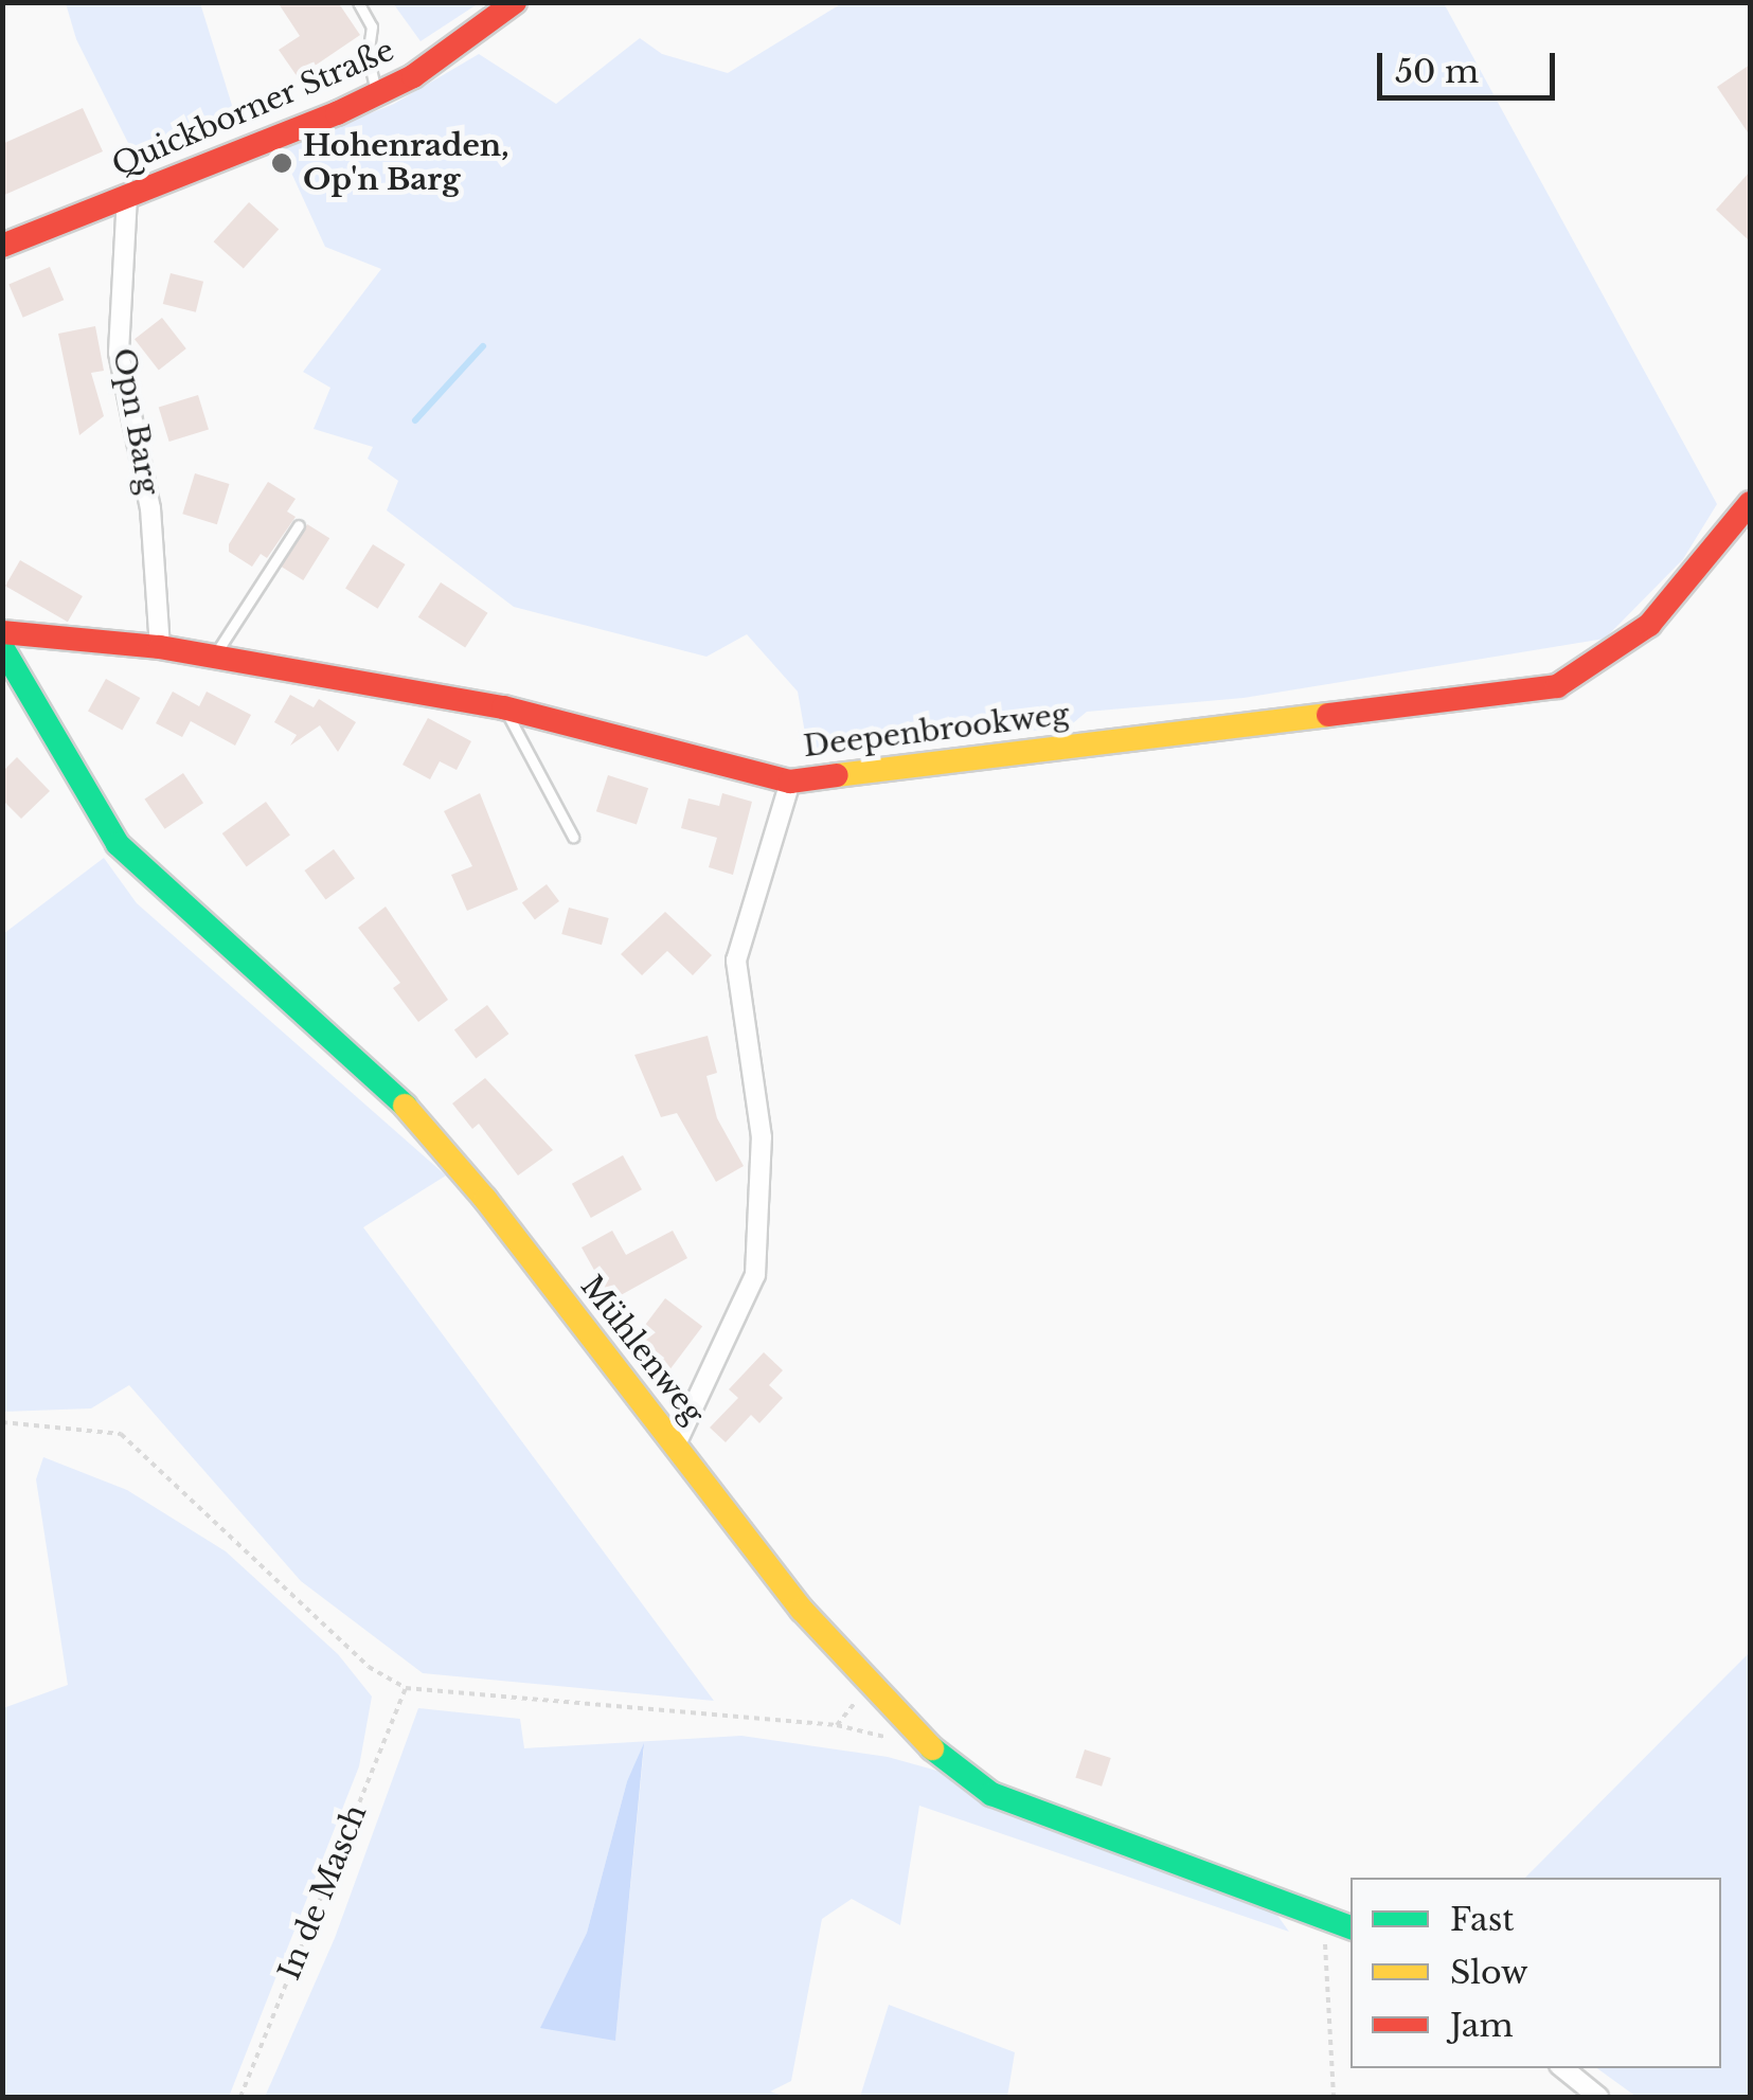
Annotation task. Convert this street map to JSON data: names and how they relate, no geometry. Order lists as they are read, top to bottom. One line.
{"streets":{"street":["Quickborner Straße","Opn Barg","Deepenbrookweg","Mühlenweg"],"path":["In de Masch"]},"crossings":[["Quickborner Straße","Opn Barg"],["Opn Barg","Deepenbrookweg"]],"places":["Hohenraden, Op'n Barg"],"legend":["Fast","Slow","Jam"],"scale_bar":"50 m"}
